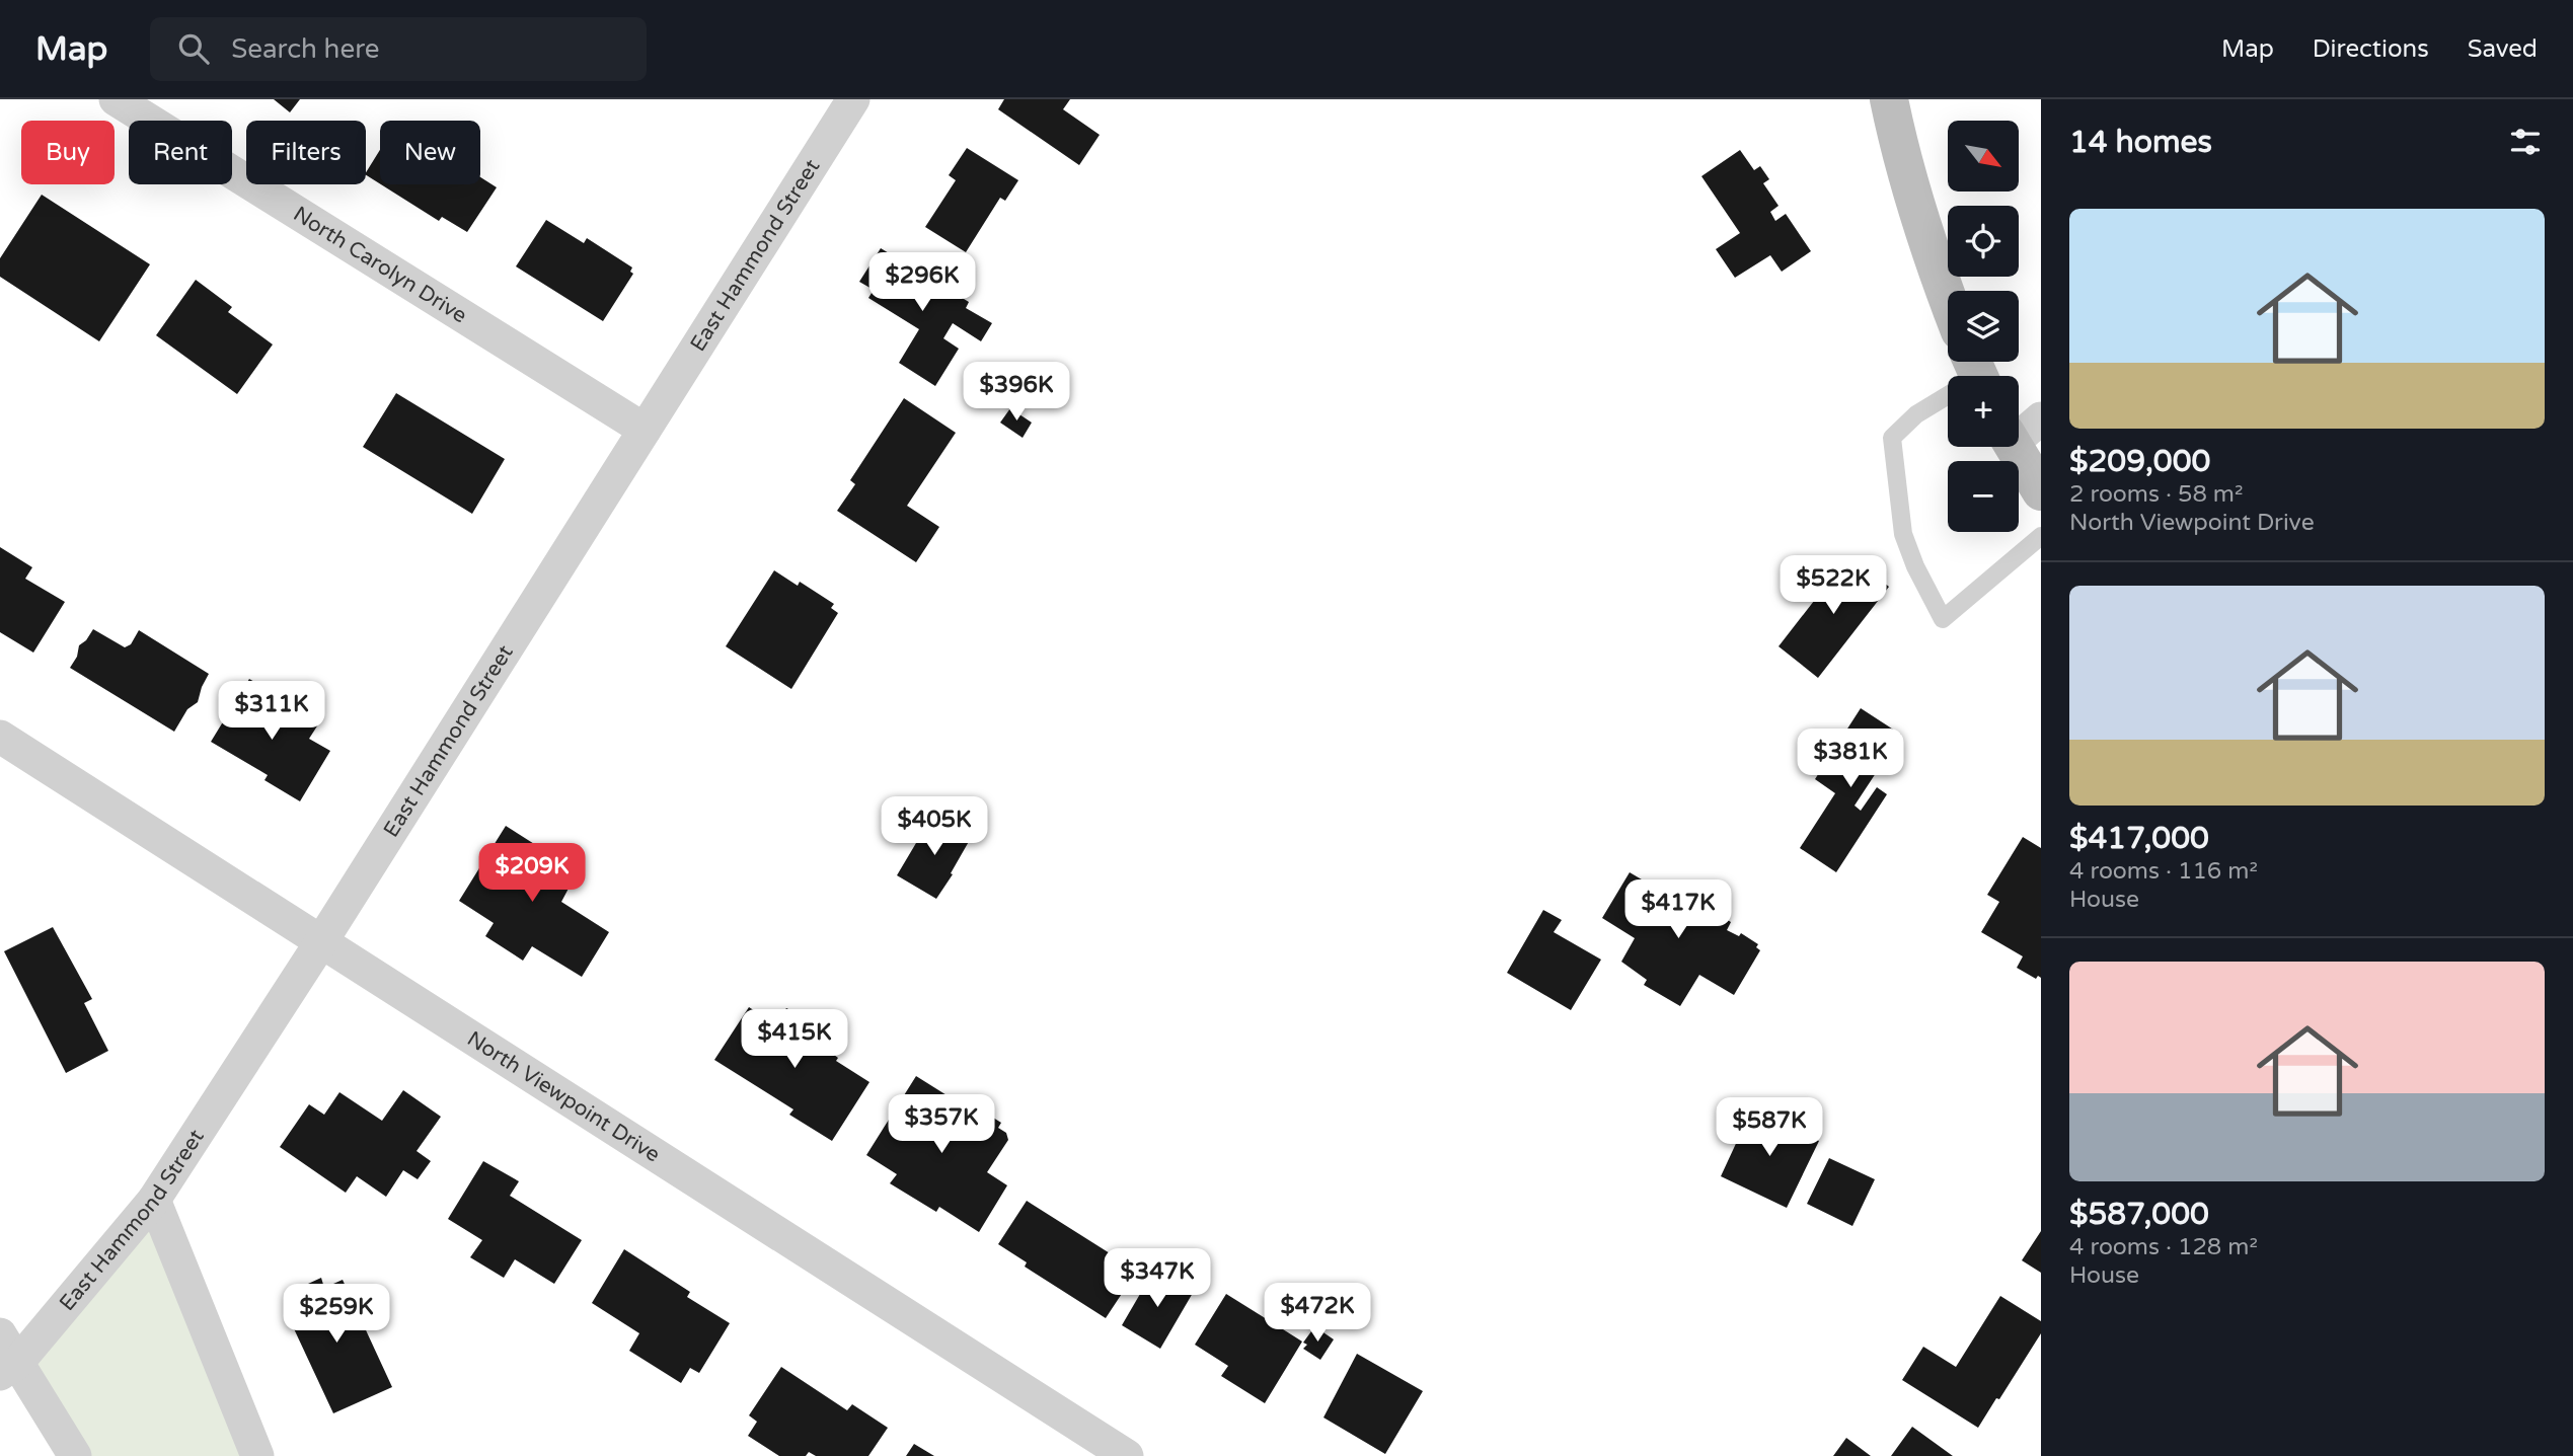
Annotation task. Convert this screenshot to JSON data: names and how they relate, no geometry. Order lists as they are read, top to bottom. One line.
{"streets":{"street":["East Hammond Street","North Carolyn Drive","North Viewpoint Drive"]},"crossings":[["East Hammond Street","North Carolyn Drive"],["East Hammond Street","North Viewpoint Drive"]],"north":"bottom right","page":{"header":"Map","search":"Search here","nav":["Map","Directions","Saved"],"heading":"14 homes","map_buttons":["+","−"],"chip":["Buy","Rent","Filters","New"],"list":[{"name":"$209,000","note":"2 rooms · 58 m² · North Viewpoint Drive"},{"name":"$417,000","note":"4 rooms · 116 m² · House"},{"name":"$587,000","note":"4 rooms · 128 m² · House"}],"price":["$296K","$396K","$522K","$311K","$381K","$405K","$209K","$417K","$415K","$357K","$587K","$347K","$472K","$259K"]}}
